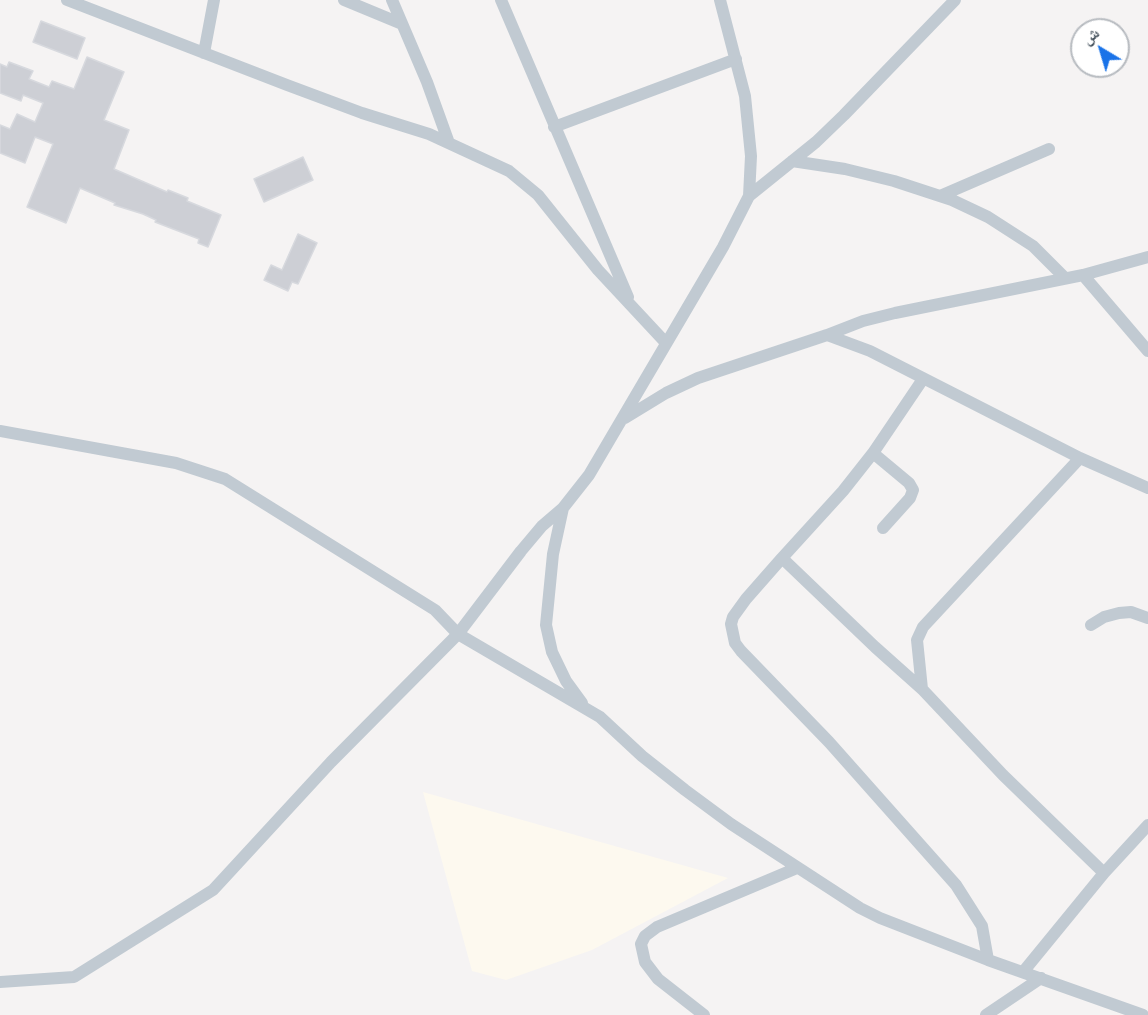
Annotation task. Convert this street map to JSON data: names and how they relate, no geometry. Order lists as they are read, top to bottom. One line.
{"north":"top left"}
